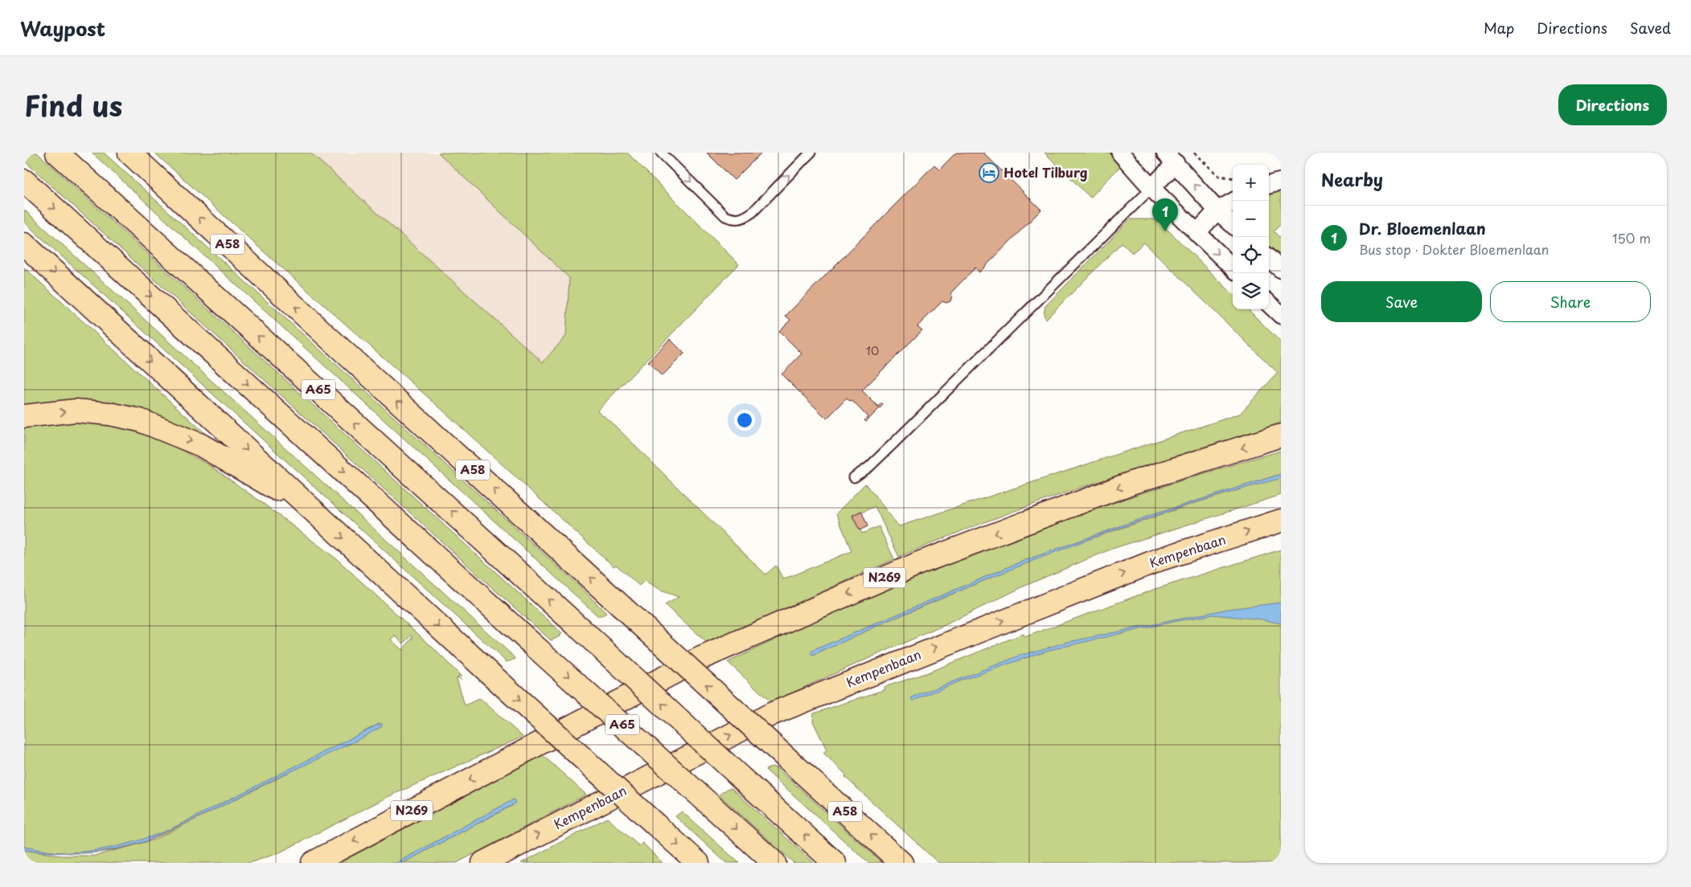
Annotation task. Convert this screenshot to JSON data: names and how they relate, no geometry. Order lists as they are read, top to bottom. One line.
{"streets":{"highway":["A58","A65","Kempenbaan","N269"]},"places":{"hotel":["Hotel Tilburg"]},"house_numbers":["10"],"page":{"header":"Waypost","nav":["Map","Directions","Saved"],"title":"Find us","buttons":["Directions",["Save","Share"]],"heading":"Nearby","map_buttons":["+","−"],"pins":"1","list":[{"mark":"1","name":"Dr. Bloemenlaan","note":"Bus stop · Dokter Bloemenlaan","value":"150 m"}]}}
